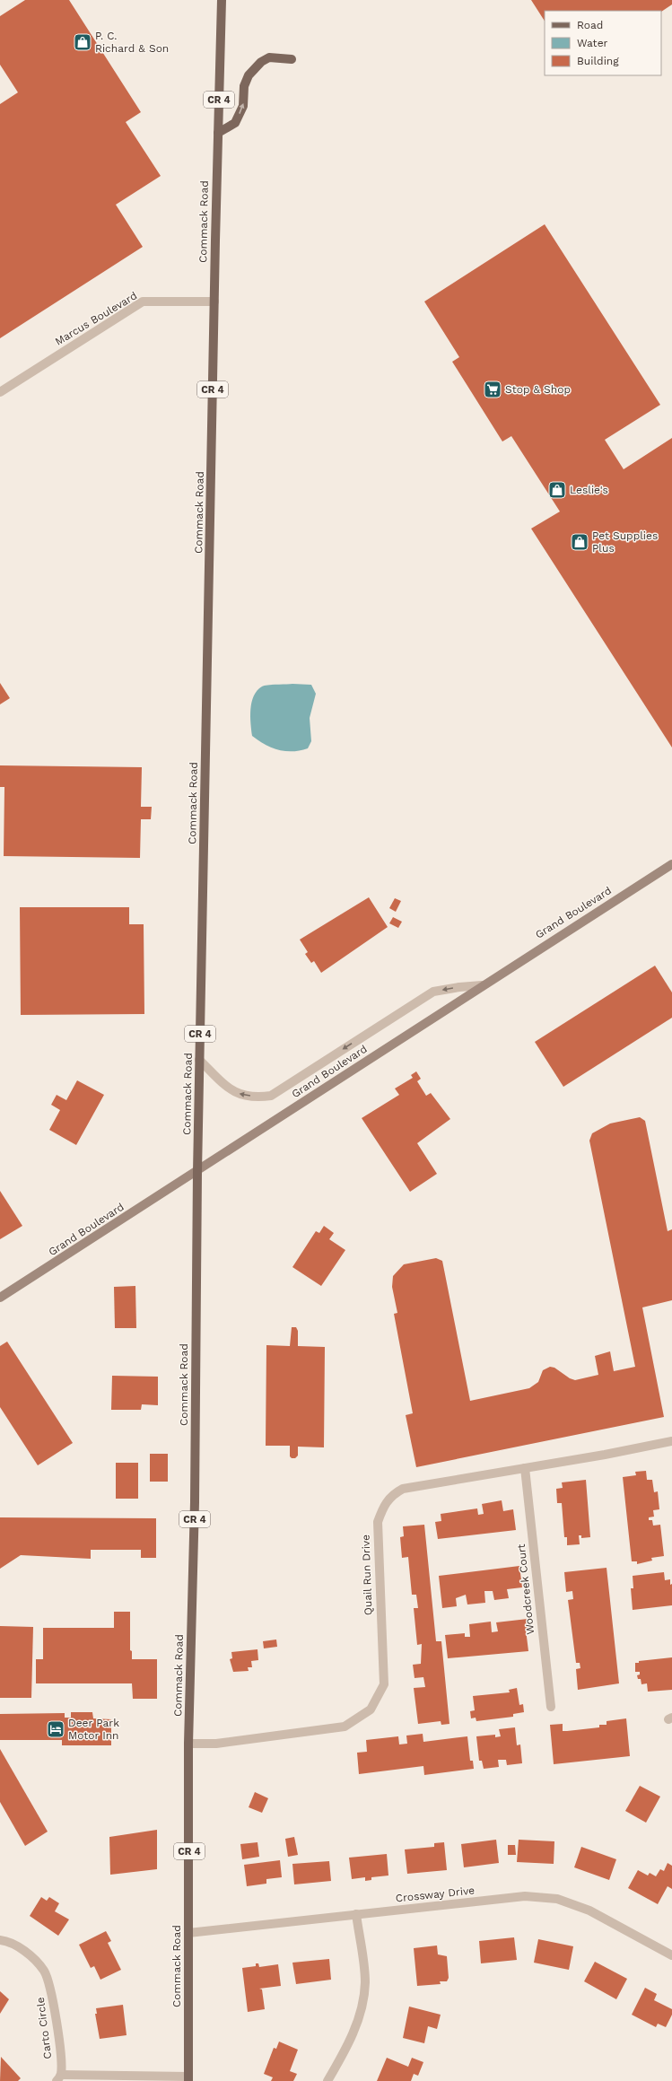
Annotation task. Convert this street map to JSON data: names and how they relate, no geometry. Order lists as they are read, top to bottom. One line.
{"streets":{"main road":["CR 4","Commack Road"],"street":["Marcus Boulevard","Grand Boulevard","Quail Run Drive","Woodcreek Court","Crossway Drive","Carto Circle"]},"crossings":[["Commack Road","Marcus Boulevard"],["Commack Road","Grand Boulevard"],["Commack Road","Quail Run Drive"],["Commack Road","Crossway Drive"],["Commack Road","Carto Circle"],["Quail Run Drive","Woodcreek Court"]],"places":{"shop":["P. C. Richard & Son","Leslie's","Pet Supplies Plus"],"supermarket":["Stop & Shop"],"hotel":["Deer Park Motor Inn"]},"legend":["Road","Water","Building"]}
